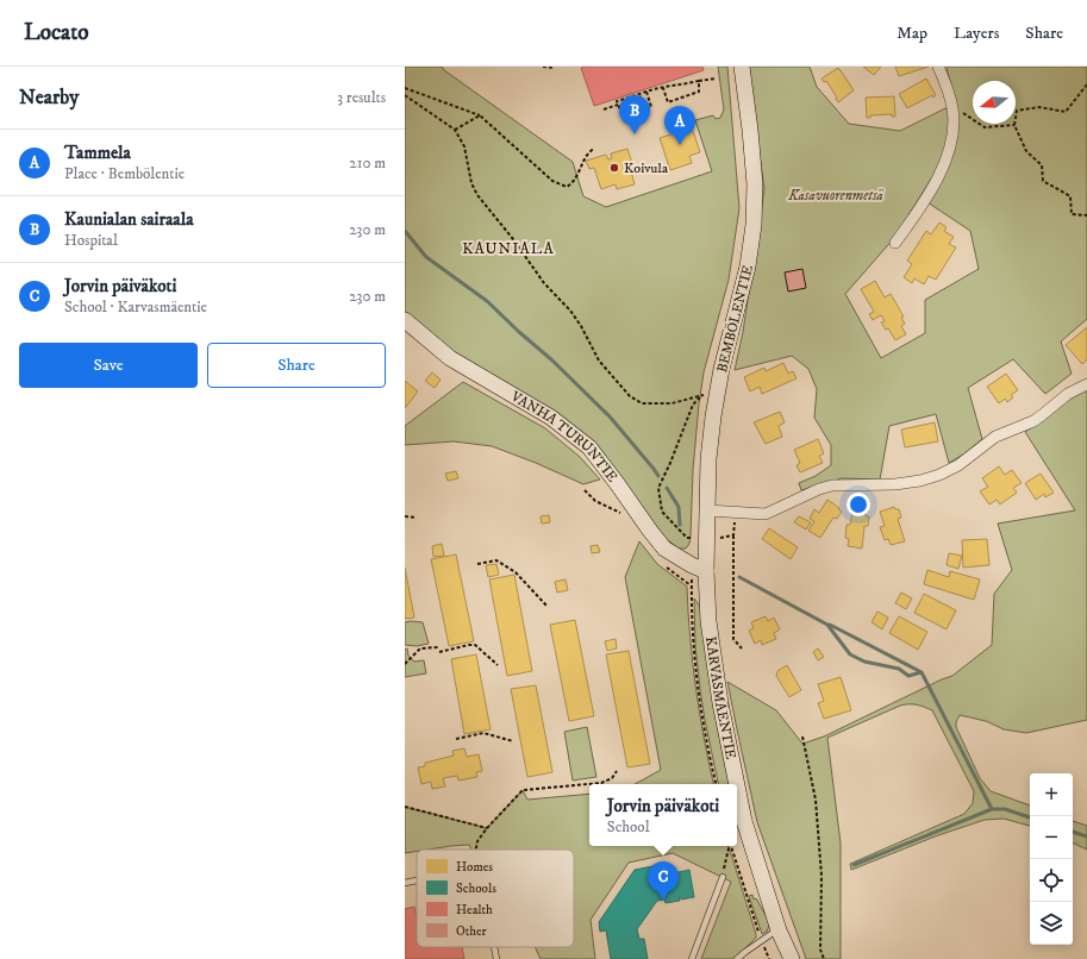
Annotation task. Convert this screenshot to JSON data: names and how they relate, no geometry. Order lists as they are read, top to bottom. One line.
{"streets":{"main road":["BEMBÖLENTIE","VANHA TURUNTIE","KARVASMÄENTIE"]},"crossings":[["BEMBÖLENTIE","VANHA TURUNTIE"],["BEMBÖLENTIE","KARVASMÄENTIE"],["VANHA TURUNTIE","KARVASMÄENTIE"]],"districts":["KAUNIALA"],"parks":["Kasavuorenmetsä"],"places":["Koivula"],"legend":["Homes","Schools","Health","Other"],"north":"left","page":{"header":"Locato","nav":["Map","Layers","Share"],"heading":["Nearby","3 results"],"pins":["B","A","C"],"list":[{"mark":"A","name":"Tammela","note":"Place · Bembölentie","value":"210 m"},{"mark":"B","name":"Kaunialan sairaala","note":"Hospital","value":"230 m"},{"mark":"C","name":"Jorvin päiväkoti","note":"School · Karvasmäentie","value":"230 m"}],"buttons":["Save","Share"],"map_buttons":["+","−"],"popup":["Jorvin päiväkoti","School"]}}
